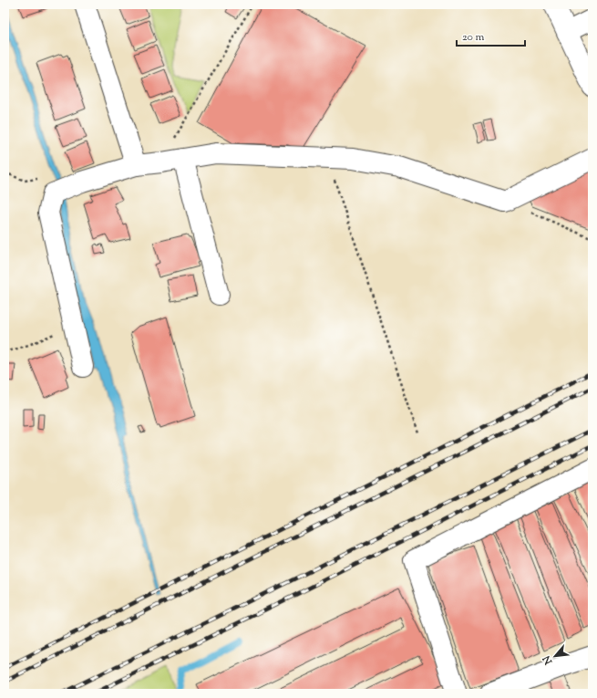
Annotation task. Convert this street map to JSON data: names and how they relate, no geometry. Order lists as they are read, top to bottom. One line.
{"scale_bar":"20 m","north":"bottom left"}
